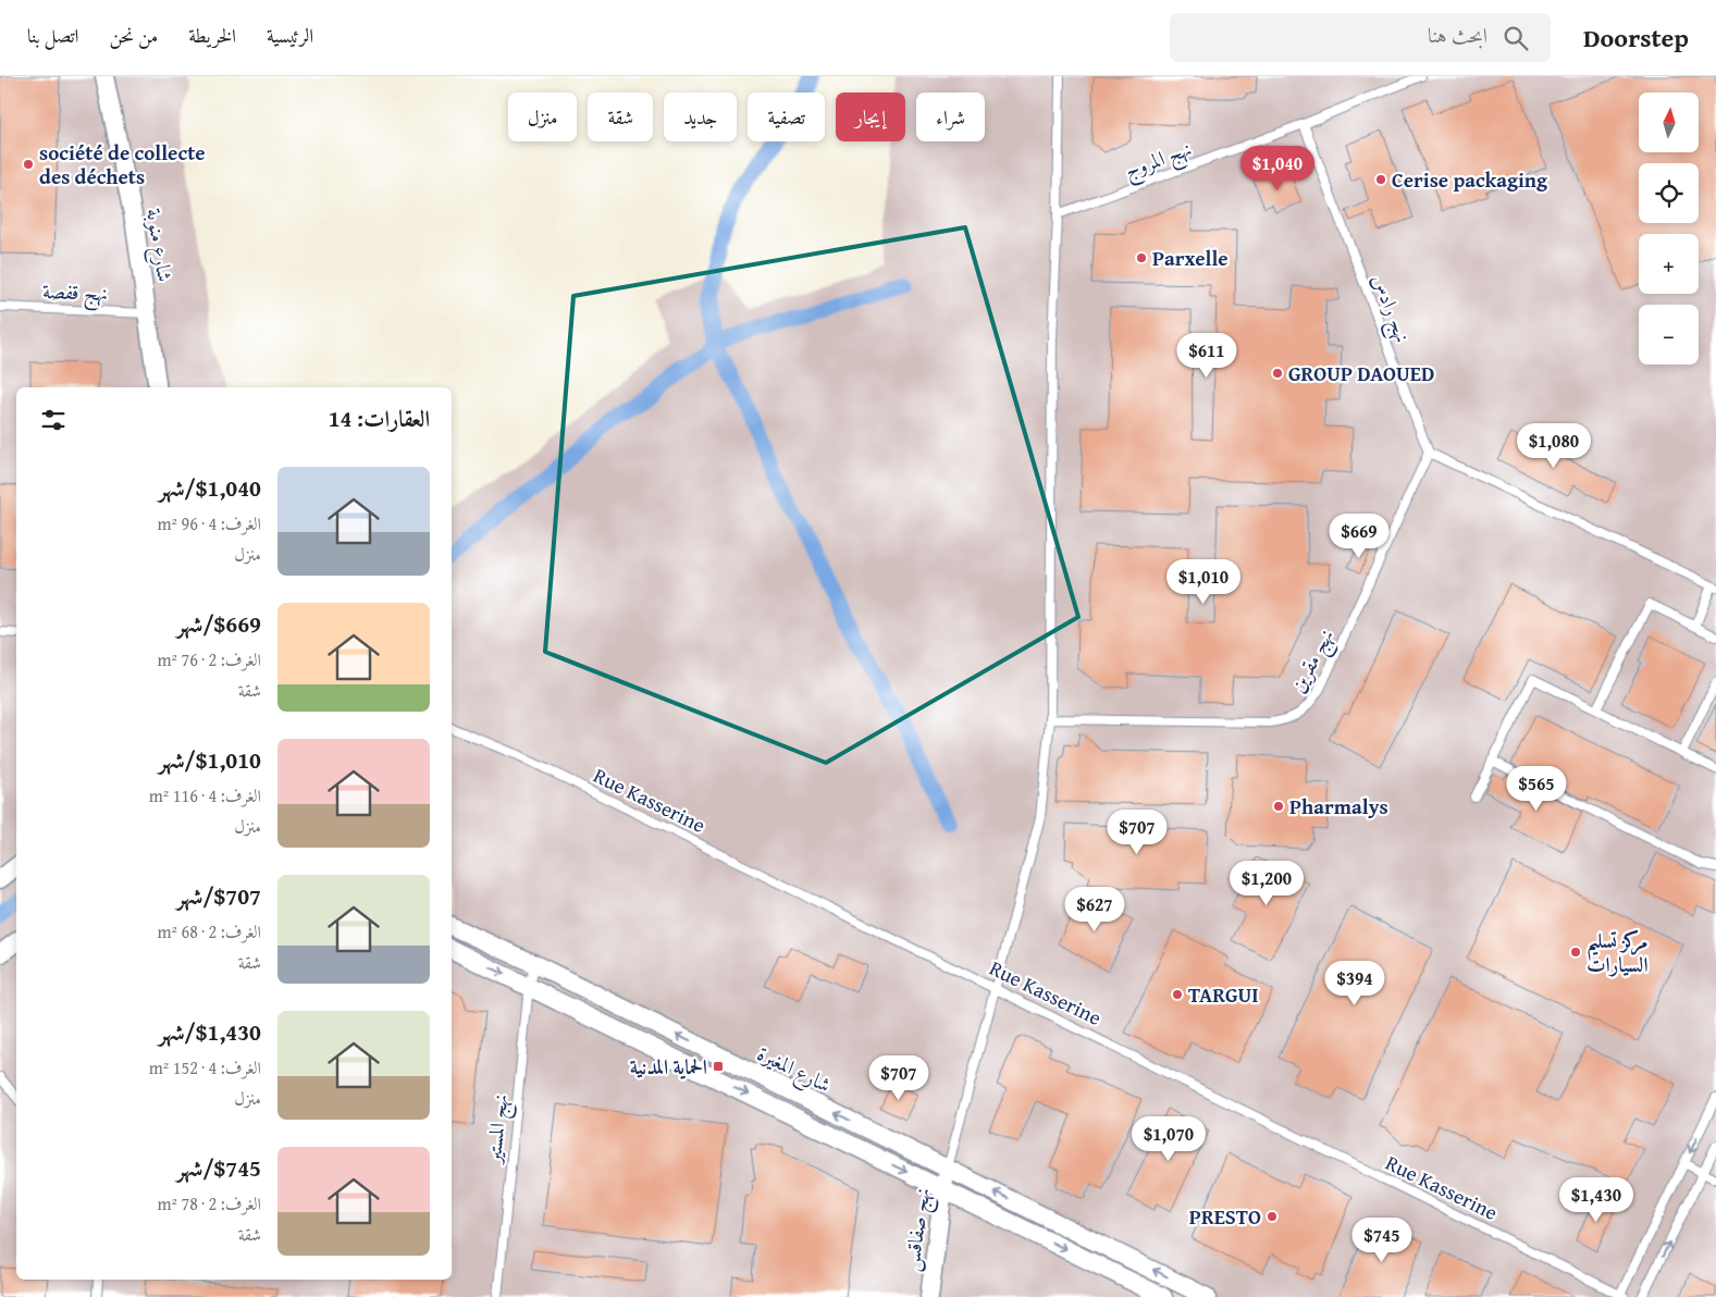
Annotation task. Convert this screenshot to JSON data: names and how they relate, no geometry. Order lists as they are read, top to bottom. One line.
{"streets":{"street":["شارع منوبة","شارع المغيرة","نهج صفاقس"],"lane":["نهج المروج","نهج قفصة","نهج رادس","نهج مقرين","Rue Kasserine","نهج المستير"]},"crossings":[["نهج المروج","نهج رادس"],["شارع منوبة","نهج قفصة"],["نهج رادس","نهج مقرين"],["شارع المغيرة","نهج المستير"],["شارع المغيرة","نهج صفاقس"]],"places":{"other":["société de collecte des déchets","Cerise packaging","Parxelle","GROUP DAOUED","Pharmalys","مركز تسليم السيارات","TARGUI","PRESTO"],"transit":["الحماية المدنية"]},"north":"top","page":{"header":"Doorstep","search":"ابحث هنا","nav":["الرئيسية","الخريطة","من نحن","اتصل بنا"],"map_buttons":["+","−"],"chip":["شراء","إيجار","تصفية","جديد","شقة","منزل"],"price":["$1,040","$611","$1,080","$669","$1,010","$565","$707","$1,200","$627","$394","$707","$1,070","$1,430","$745"],"heading":"العقارات: 14","list":[{"name":"$1,040/شهر","note":"الغرف: 4 · 96 m² · منزل"},{"name":"$669/شهر","note":"الغرف: 2 · 76 m² · شقة"},{"name":"$1,010/شهر","note":"الغرف: 4 · 116 m² · منزل"},{"name":"$707/شهر","note":"الغرف: 2 · 68 m² · شقة"},{"name":"$1,430/شهر","note":"الغرف: 4 · 152 m² · منزل"},{"name":"$745/شهر","note":"الغرف: 2 · 78 m² · شقة"}]}}
